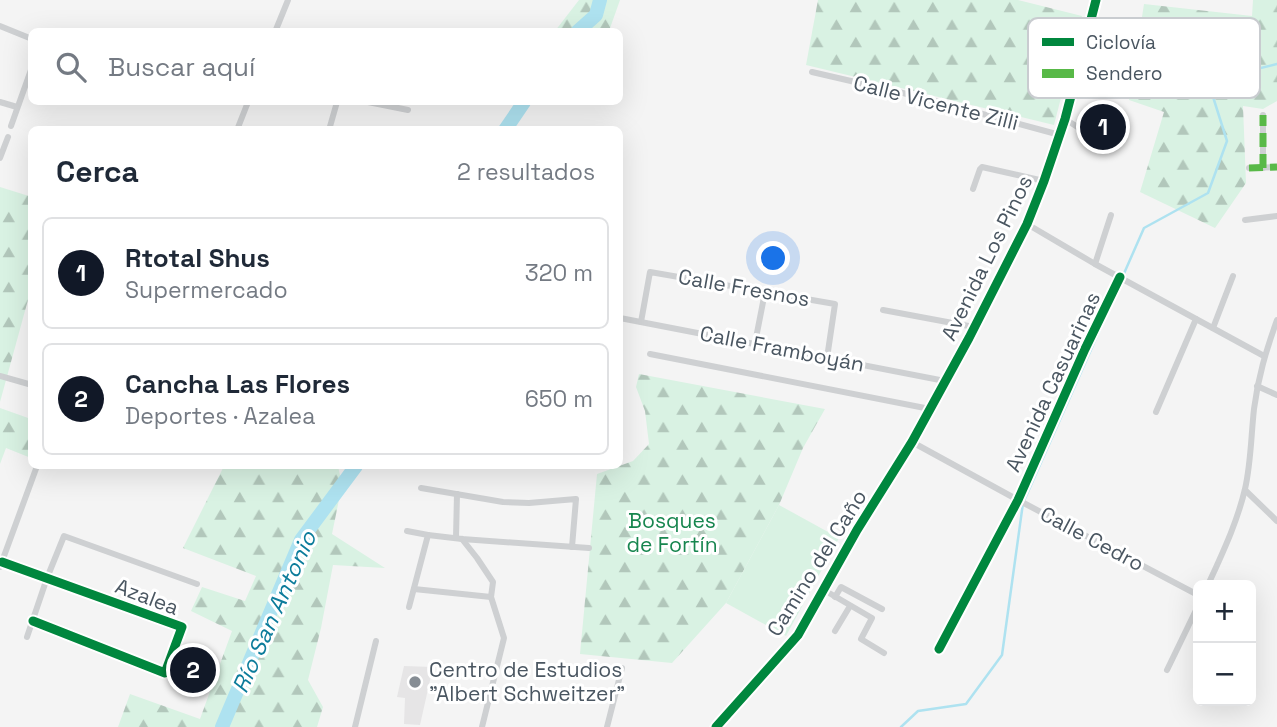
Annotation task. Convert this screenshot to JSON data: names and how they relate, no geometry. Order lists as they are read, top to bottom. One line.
{"streets":{"street":["Calle Vicente Zilli","Avenida Los Pinos","Calle Fresnos","Calle Framboyán","Avenida Casuarinas","Calle Cedro","Camino del Caño","Azalea"]},"crossings":[["Calle Vicente Zilli","Avenida Los Pinos"],["Avenida Los Pinos","Calle Framboyán"],["Avenida Los Pinos","Calle Cedro"],["Avenida Los Pinos","Camino del Caño"],["Calle Fresnos","Calle Framboyán"],["Avenida Casuarinas","Calle Cedro"],["Calle Cedro","Camino del Caño"]],"water":["Río San Antonio"],"parks":["Bosques de Fortín"],"places":["Centro de Estudios \"Albert Schweitzer\""],"legend":["Ciclovía","Sendero"],"page":{"search":"Buscar aquí","pins":["1","2"],"heading":["Cerca","2 resultados"],"list":[{"mark":"1","name":"Rtotal Shus","note":"Supermercado","value":"320 m"},{"mark":"2","name":"Cancha Las Flores","note":"Deportes · Azalea","value":"650 m"}],"map_buttons":["+","−"]}}
